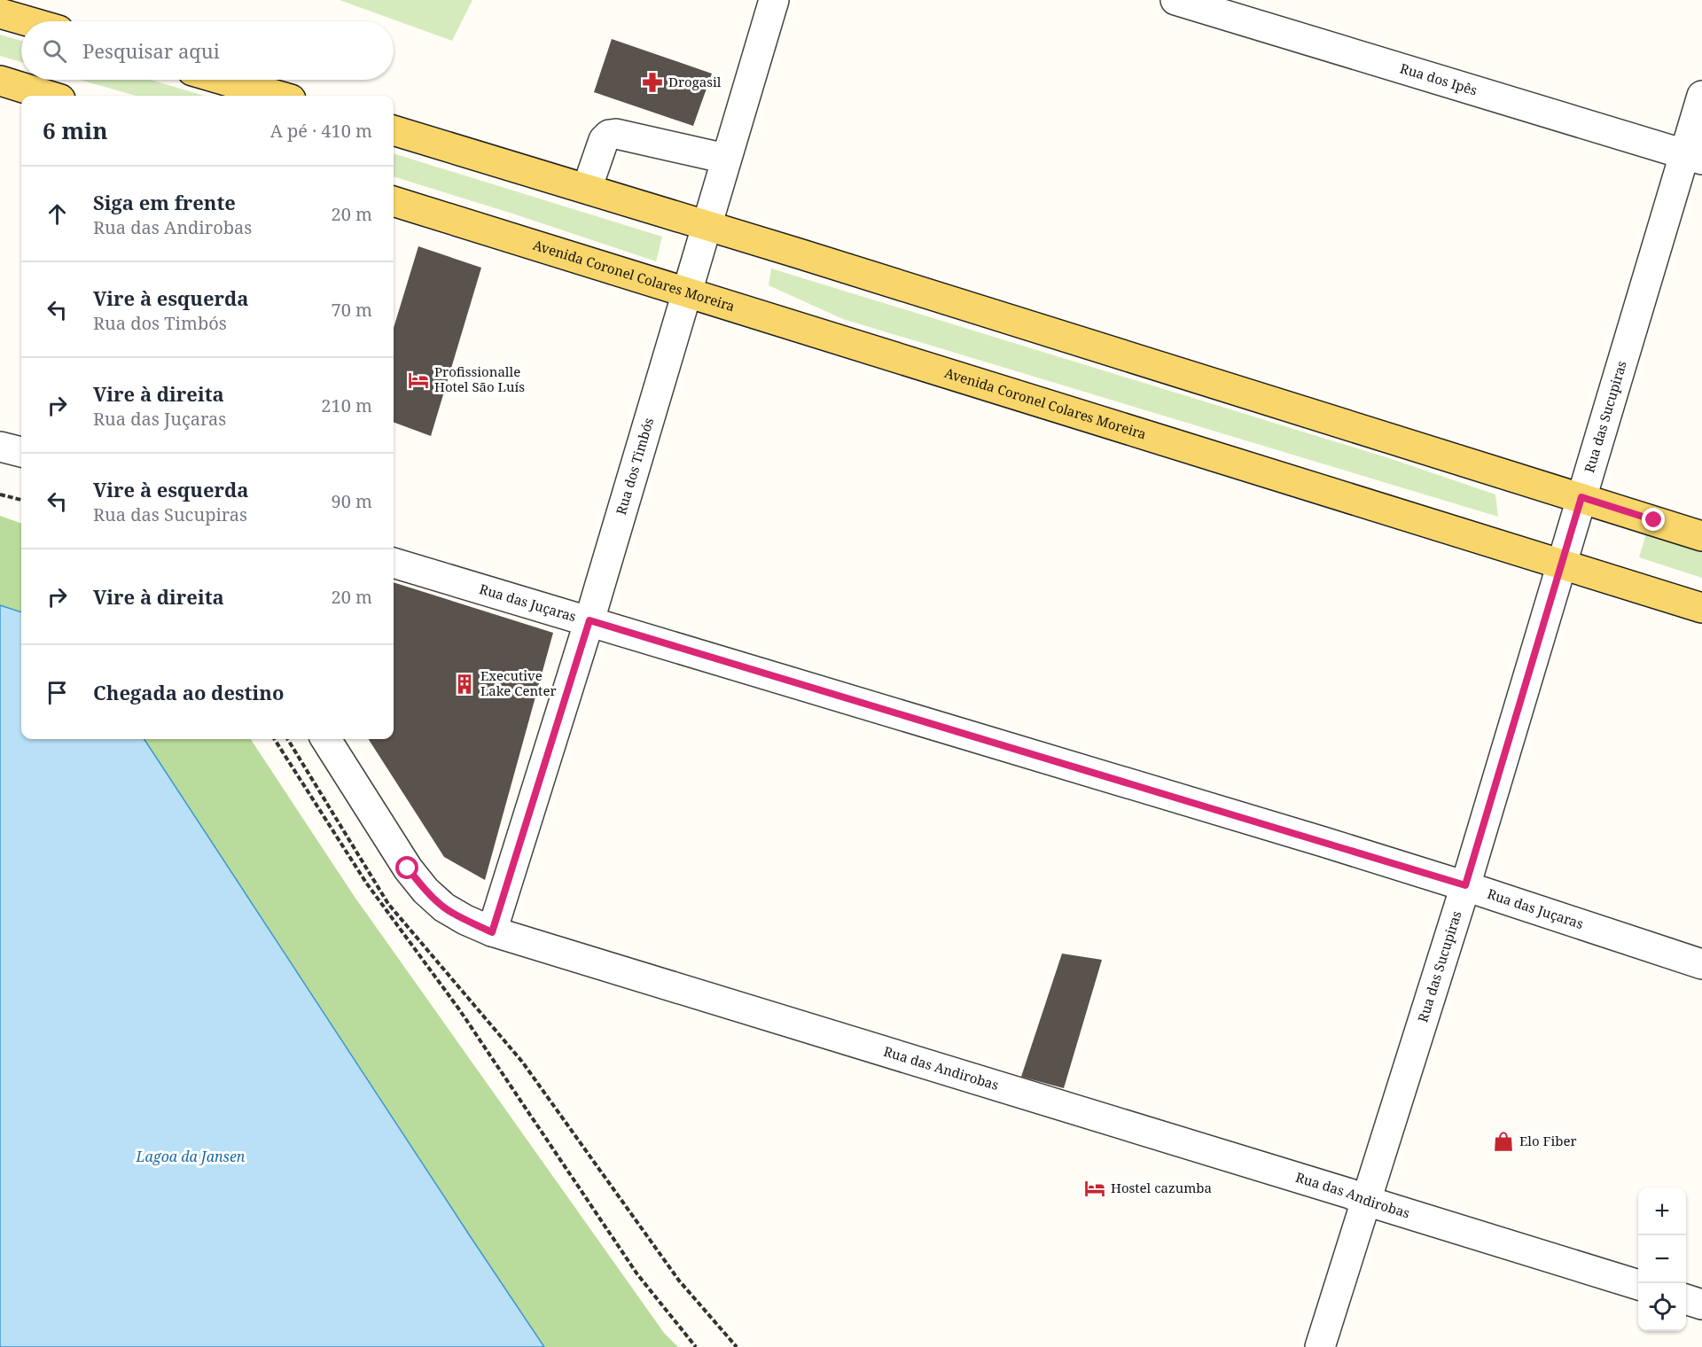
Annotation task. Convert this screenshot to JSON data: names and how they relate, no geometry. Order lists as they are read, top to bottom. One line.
{"streets":{"main road":["Avenida Coronel Colares Moreira"],"street":["Rua dos Ipês","Rua das Sucupiras","Rua dos Timbós","Rua das Juçaras","Rua das Andirobas"]},"crossings":[["Rua dos Ipês","Rua das Sucupiras"],["Avenida Coronel Colares Moreira","Rua das Sucupiras"],["Avenida Coronel Colares Moreira","Rua dos Timbós"],["Rua das Sucupiras","Rua das Juçaras"],["Rua das Sucupiras","Rua das Andirobas"],["Rua dos Timbós","Rua das Juçaras"],["Rua dos Timbós","Rua das Andirobas"]],"water":["Lagoa da Jansen"],"places":{"pharmacy":["Drogasil"],"hotel":["Profissionalle Hotel São Luís","Hostel cazumba"],"building":["Executive Lake Center"],"shop":["Elo Fiber"]},"page":{"search":"Pesquisar aqui","heading":["6 min","A pé · 410 m"],"list":[["Siga em frente","Rua das Andirobas","20 m"],["Vire à esquerda","Rua dos Timbós","70 m"],["Vire à direita","Rua das Juçaras","210 m"],["Vire à esquerda","Rua das Sucupiras","90 m"],["Vire à direita","20 m"],"Chegada ao destino"],"map_buttons":["+","−"]}}
